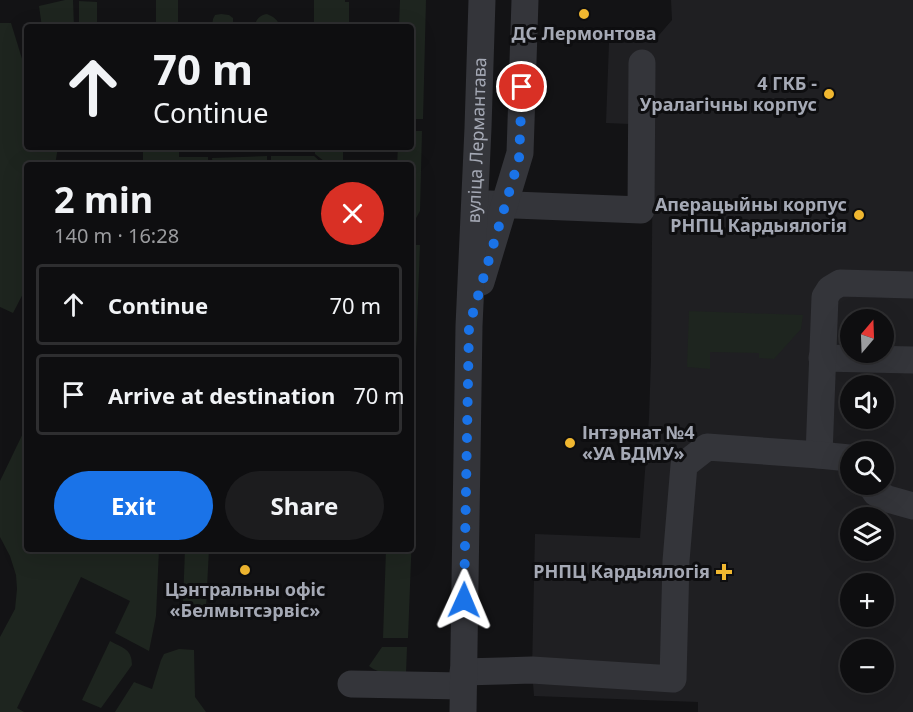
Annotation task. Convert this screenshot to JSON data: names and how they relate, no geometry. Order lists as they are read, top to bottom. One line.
{"streets":{"street":["вуліца Лермантава"]},"places":{"other":["ДС Лермонтова","4 ГКБ - Уралагічны корпус","Аперацыйны корпус РНПЦ Кардыялогія","Інтэрнат №4 «УА БДМУ»","Цэнтральны офiс «Белмытсэрвіс»"],"health":["РНПЦ Кардыялогія"]},"north":"top","page":{"turn":["70 m","Continue"],"heading":["2 min","140 m · 16:28"],"list":[{"name":"Continue","value":"70 m"},{"name":"Arrive at destination","value":"70 m"}],"map_buttons":["+","−"],"buttons":["Exit","Share"]}}
